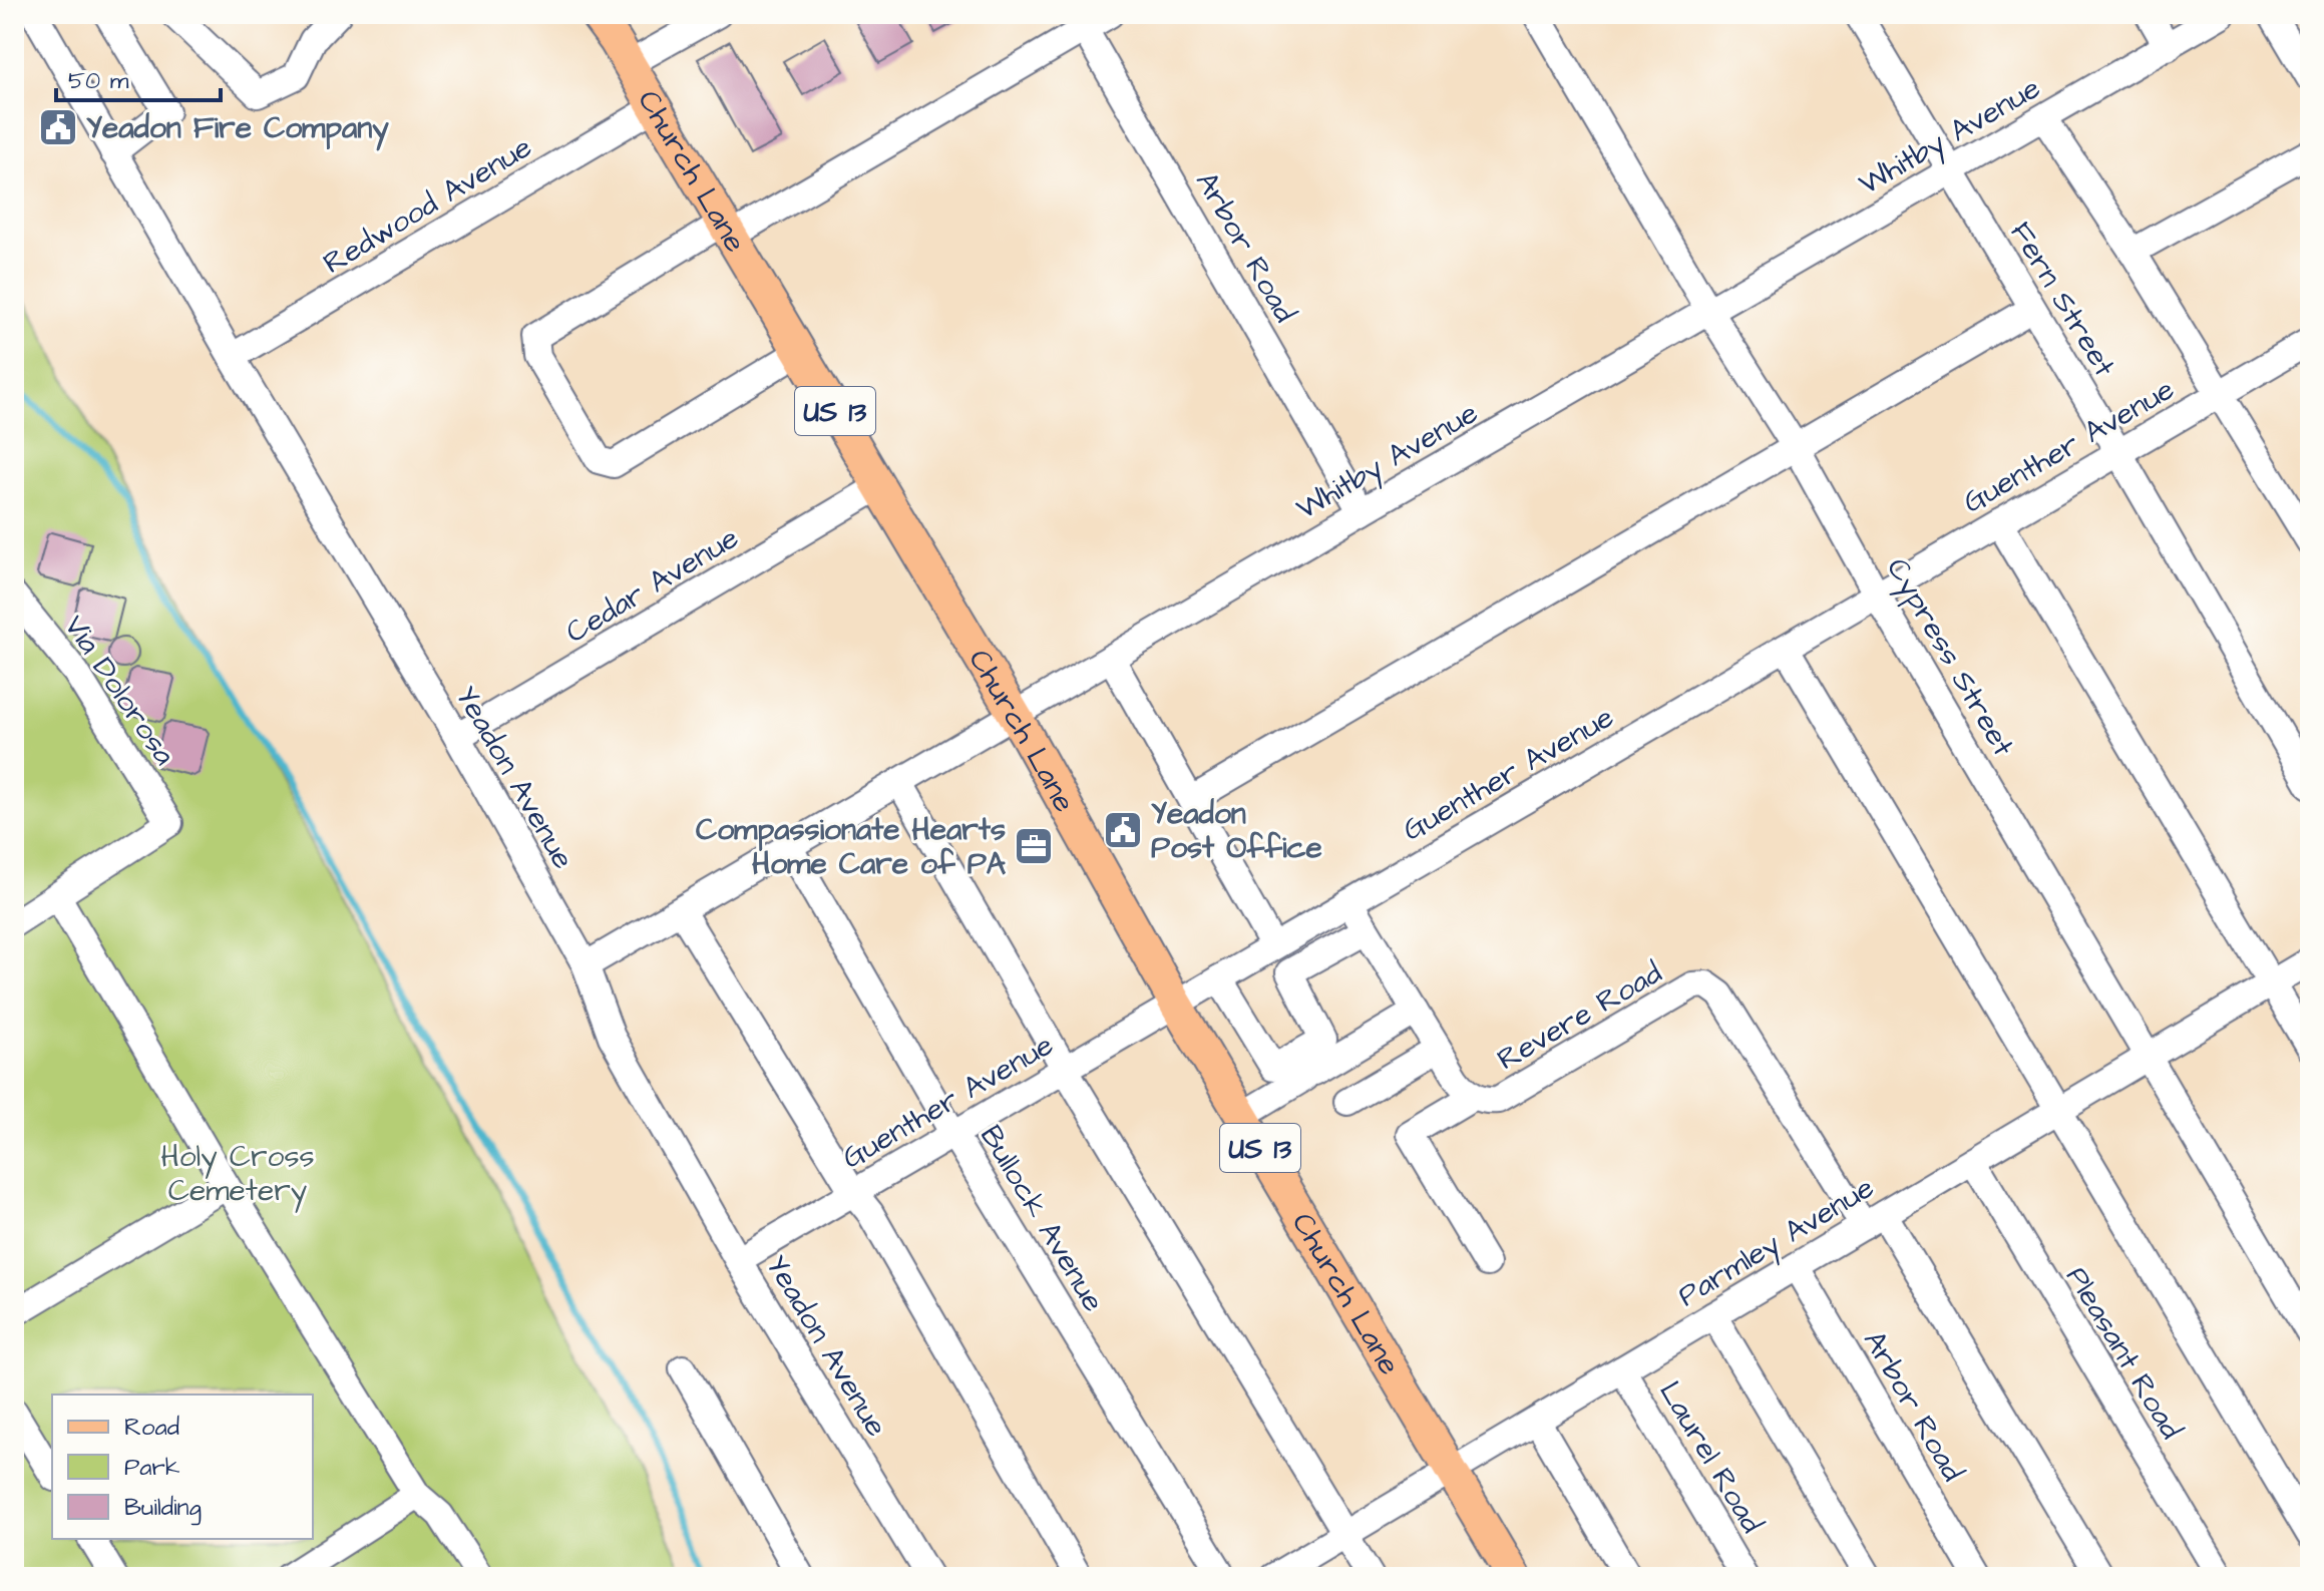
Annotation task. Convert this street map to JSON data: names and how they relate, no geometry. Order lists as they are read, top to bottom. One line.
{"streets":{"main road":["Church Lane","US 13"],"street":["Whitby Avenue","Redwood Avenue","Arbor Road","Fern Street","Guenther Avenue","Cedar Avenue","Cypress Street","Via Dolorosa","Yeadon Avenue","Revere Road","Bullock Avenue","Parmley Avenue","Pleasant Road","Laurel Road"]},"crossings":[["Whitby Avenue","Church Lane"],["Whitby Avenue","Arbor Road"],["Whitby Avenue","Fern Street"],["Whitby Avenue","Cypress Street"],["Whitby Avenue","Yeadon Avenue"],["Whitby Avenue","Bullock Avenue"],["Church Lane","Redwood Avenue"],["Church Lane","Guenther Avenue"],["Church Lane","Cedar Avenue"],["Church Lane","Parmley Avenue"],["Redwood Avenue","Yeadon Avenue"],["Arbor Road","Parmley Avenue"],["Fern Street","Guenther Avenue"],["Guenther Avenue","Cypress Street"],["Guenther Avenue","Yeadon Avenue"],["Guenther Avenue","Revere Road"],["Guenther Avenue","Bullock Avenue"],["Cedar Avenue","Yeadon Avenue"],["Cypress Street","Parmley Avenue"],["Revere Road","Parmley Avenue"],["Parmley Avenue","Pleasant Road"],["Parmley Avenue","Laurel Road"]],"parks":["Holy Cross Cemetery"],"places":{"public building":["Yeadon Fire Company","Yeadon Post Office"],"office":["Compassionate Hearts Home Care of PA"]},"legend":["Road","Park","Building"],"scale_bar":"50 m"}
